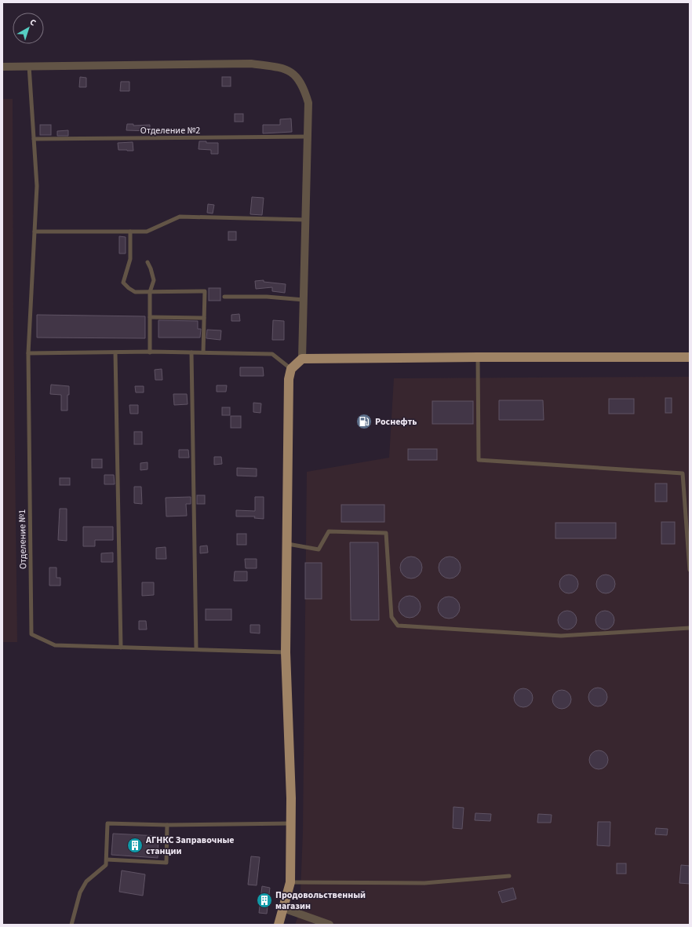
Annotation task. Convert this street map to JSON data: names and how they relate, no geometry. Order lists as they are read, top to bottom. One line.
{"streets":{"lane":["Отделение №2","Отделение №1"]},"places":{"fuel station":["Роснефть"],"building":["АГНКС Заправочные станции","Продовольственный магазин"]},"north":"top right"}
